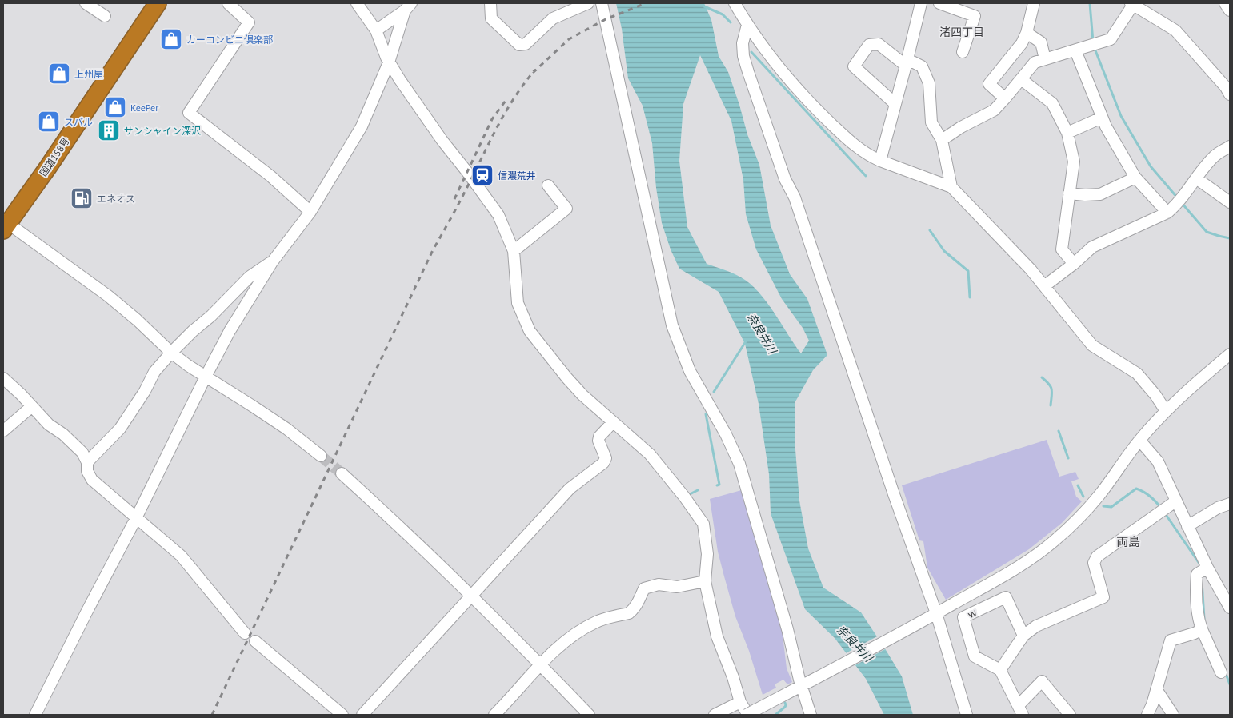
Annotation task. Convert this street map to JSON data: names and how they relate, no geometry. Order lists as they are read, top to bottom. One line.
{"streets":{"highway":["国道158号"],"street":["ｗ"]},"districts":["渚四丁目","両島"],"water":["奈良井川"],"places":{"shop":["カーコンビニ倶楽部","上州屋","KeePer","スバル"],"building":["サンシャイン深沢"],"station":["信濃荒井"],"fuel station":["エネオス"]}}
